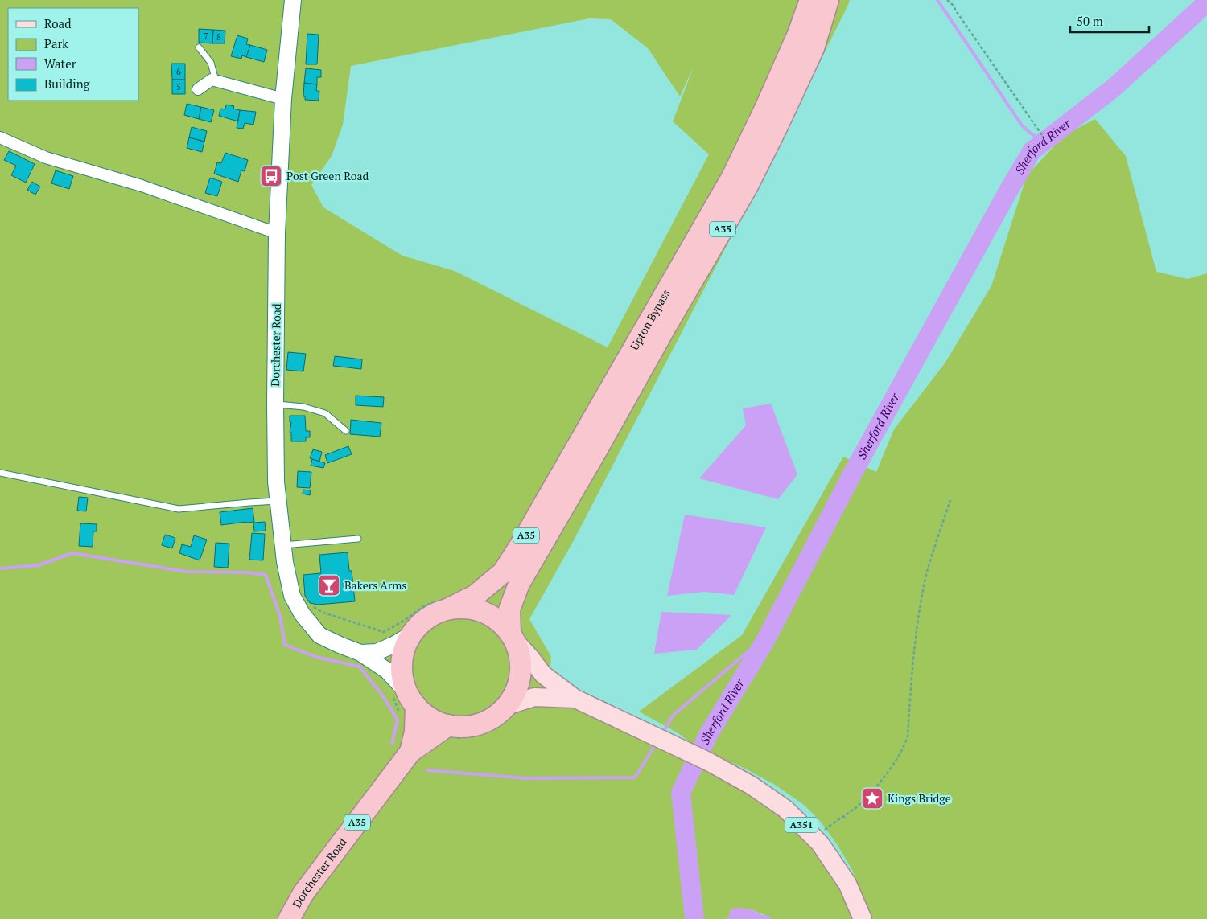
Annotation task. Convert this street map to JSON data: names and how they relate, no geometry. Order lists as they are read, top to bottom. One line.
{"streets":{"highway":["A35","Upton Bypass","Dorchester Road"],"main road":["A351"]},"crossings":[["Upton Bypass","Dorchester Road"],["Upton Bypass","A351"],["Dorchester Road","A351"]],"water":["Sherford River"],"places":{"bus stop":["Post Green Road"],"bar":["Bakers Arms"],"place":["Kings Bridge"]},"house_numbers":["7","8","6","5"],"legend":["Road","Park","Water","Building"],"scale_bar":"50 m"}
